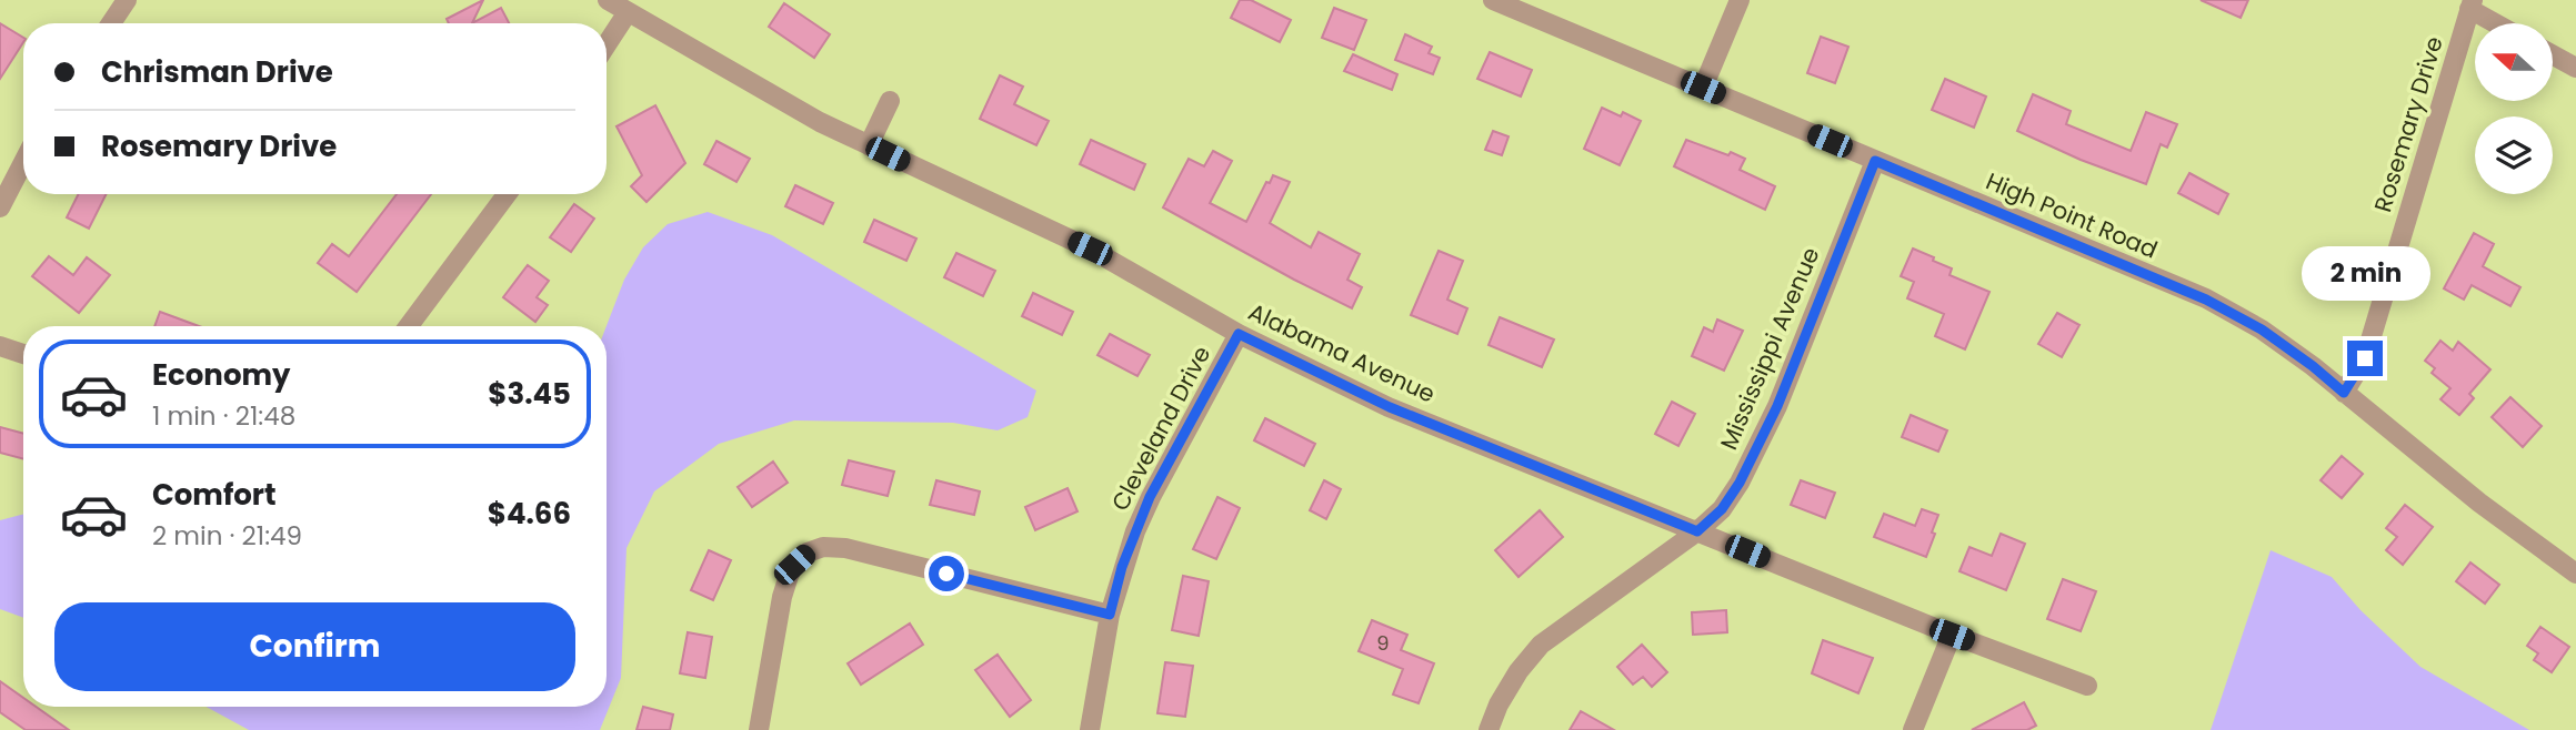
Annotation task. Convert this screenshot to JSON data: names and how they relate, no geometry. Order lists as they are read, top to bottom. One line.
{"streets":{"street":["Rosemary Drive","High Point Road","Mississippi Avenue","Alabama Avenue","Cleveland Drive"]},"crossings":[["Rosemary Drive","High Point Road"],["High Point Road","Mississippi Avenue"],["Mississippi Avenue","Alabama Avenue"],["Alabama Avenue","Cleveland Drive"]],"house_numbers":["9"],"north":"left","page":{"banner":["Chrisman Drive","Rosemary Drive"],"bubble":"2 min","list":[{"name":"Economy","note":"1 min · 21:48","value":"$3.45"},{"name":"Comfort","note":"2 min · 21:49","value":"$4.66"}],"buttons":"Confirm"}}
